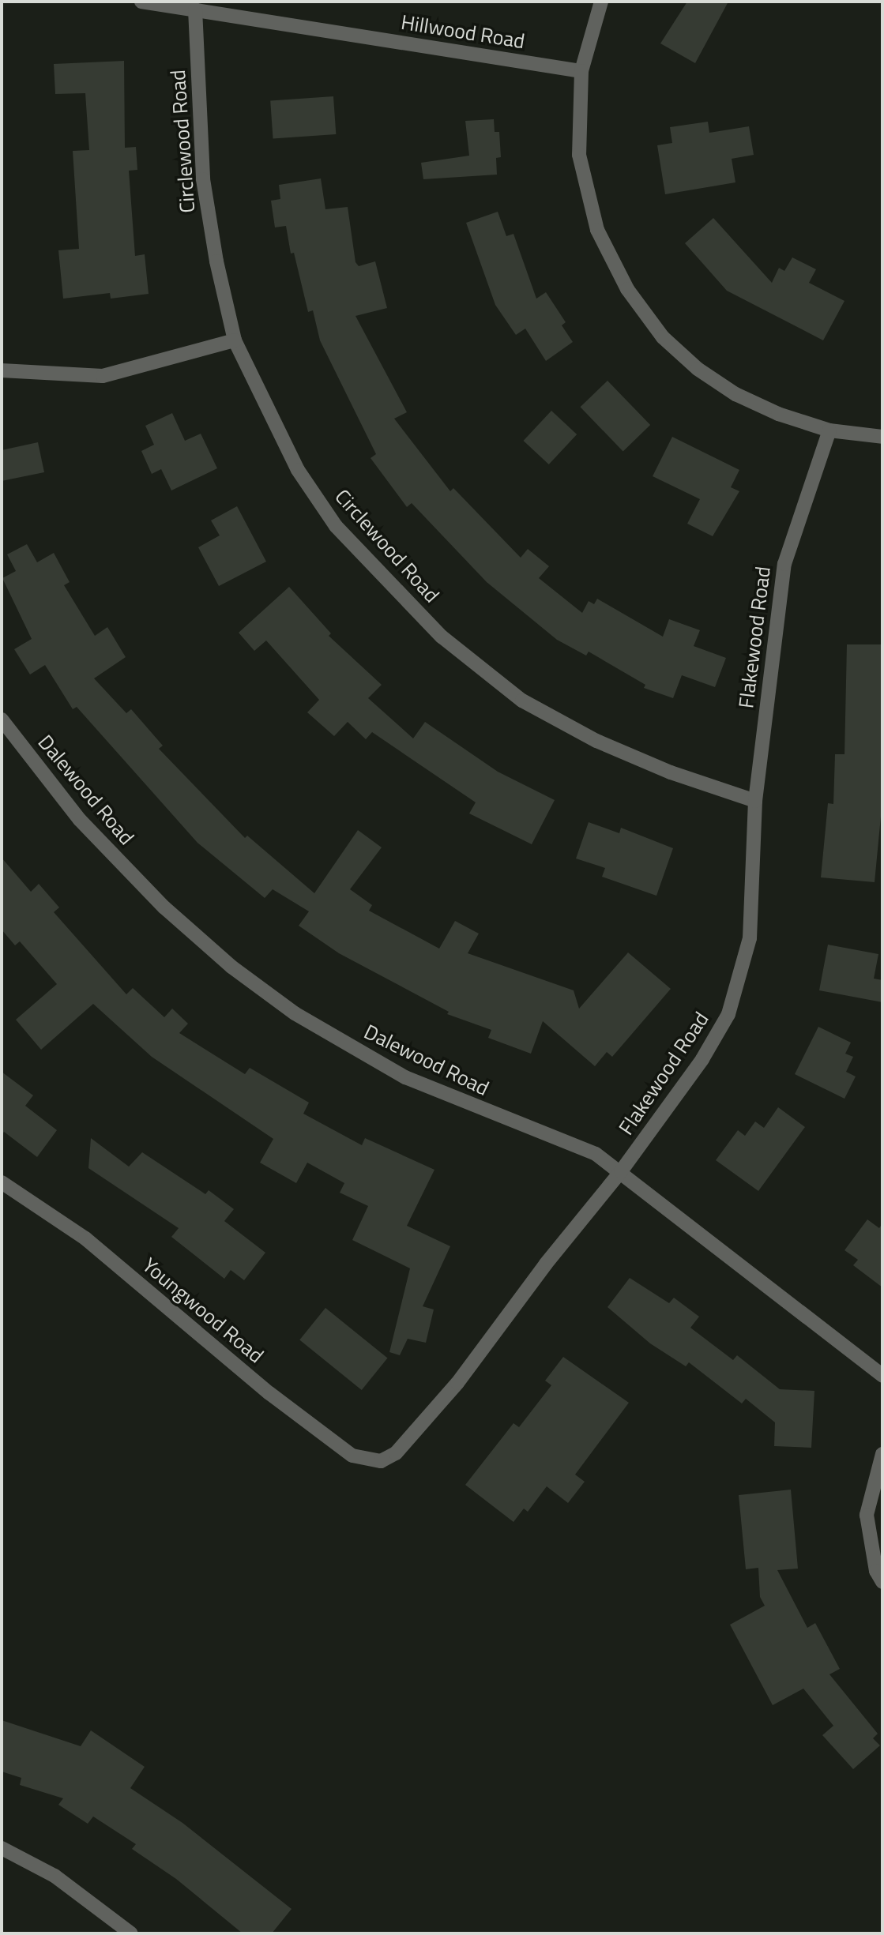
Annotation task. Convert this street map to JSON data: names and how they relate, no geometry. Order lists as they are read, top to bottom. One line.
{"streets":{"street":["Hillwood Road","Circlewood Road","Flakewood Road","Dalewood Road","Youngwood Road"]},"crossings":[["Hillwood Road","Circlewood Road"],["Circlewood Road","Flakewood Road"],["Flakewood Road","Dalewood Road"],["Flakewood Road","Youngwood Road"]]}
